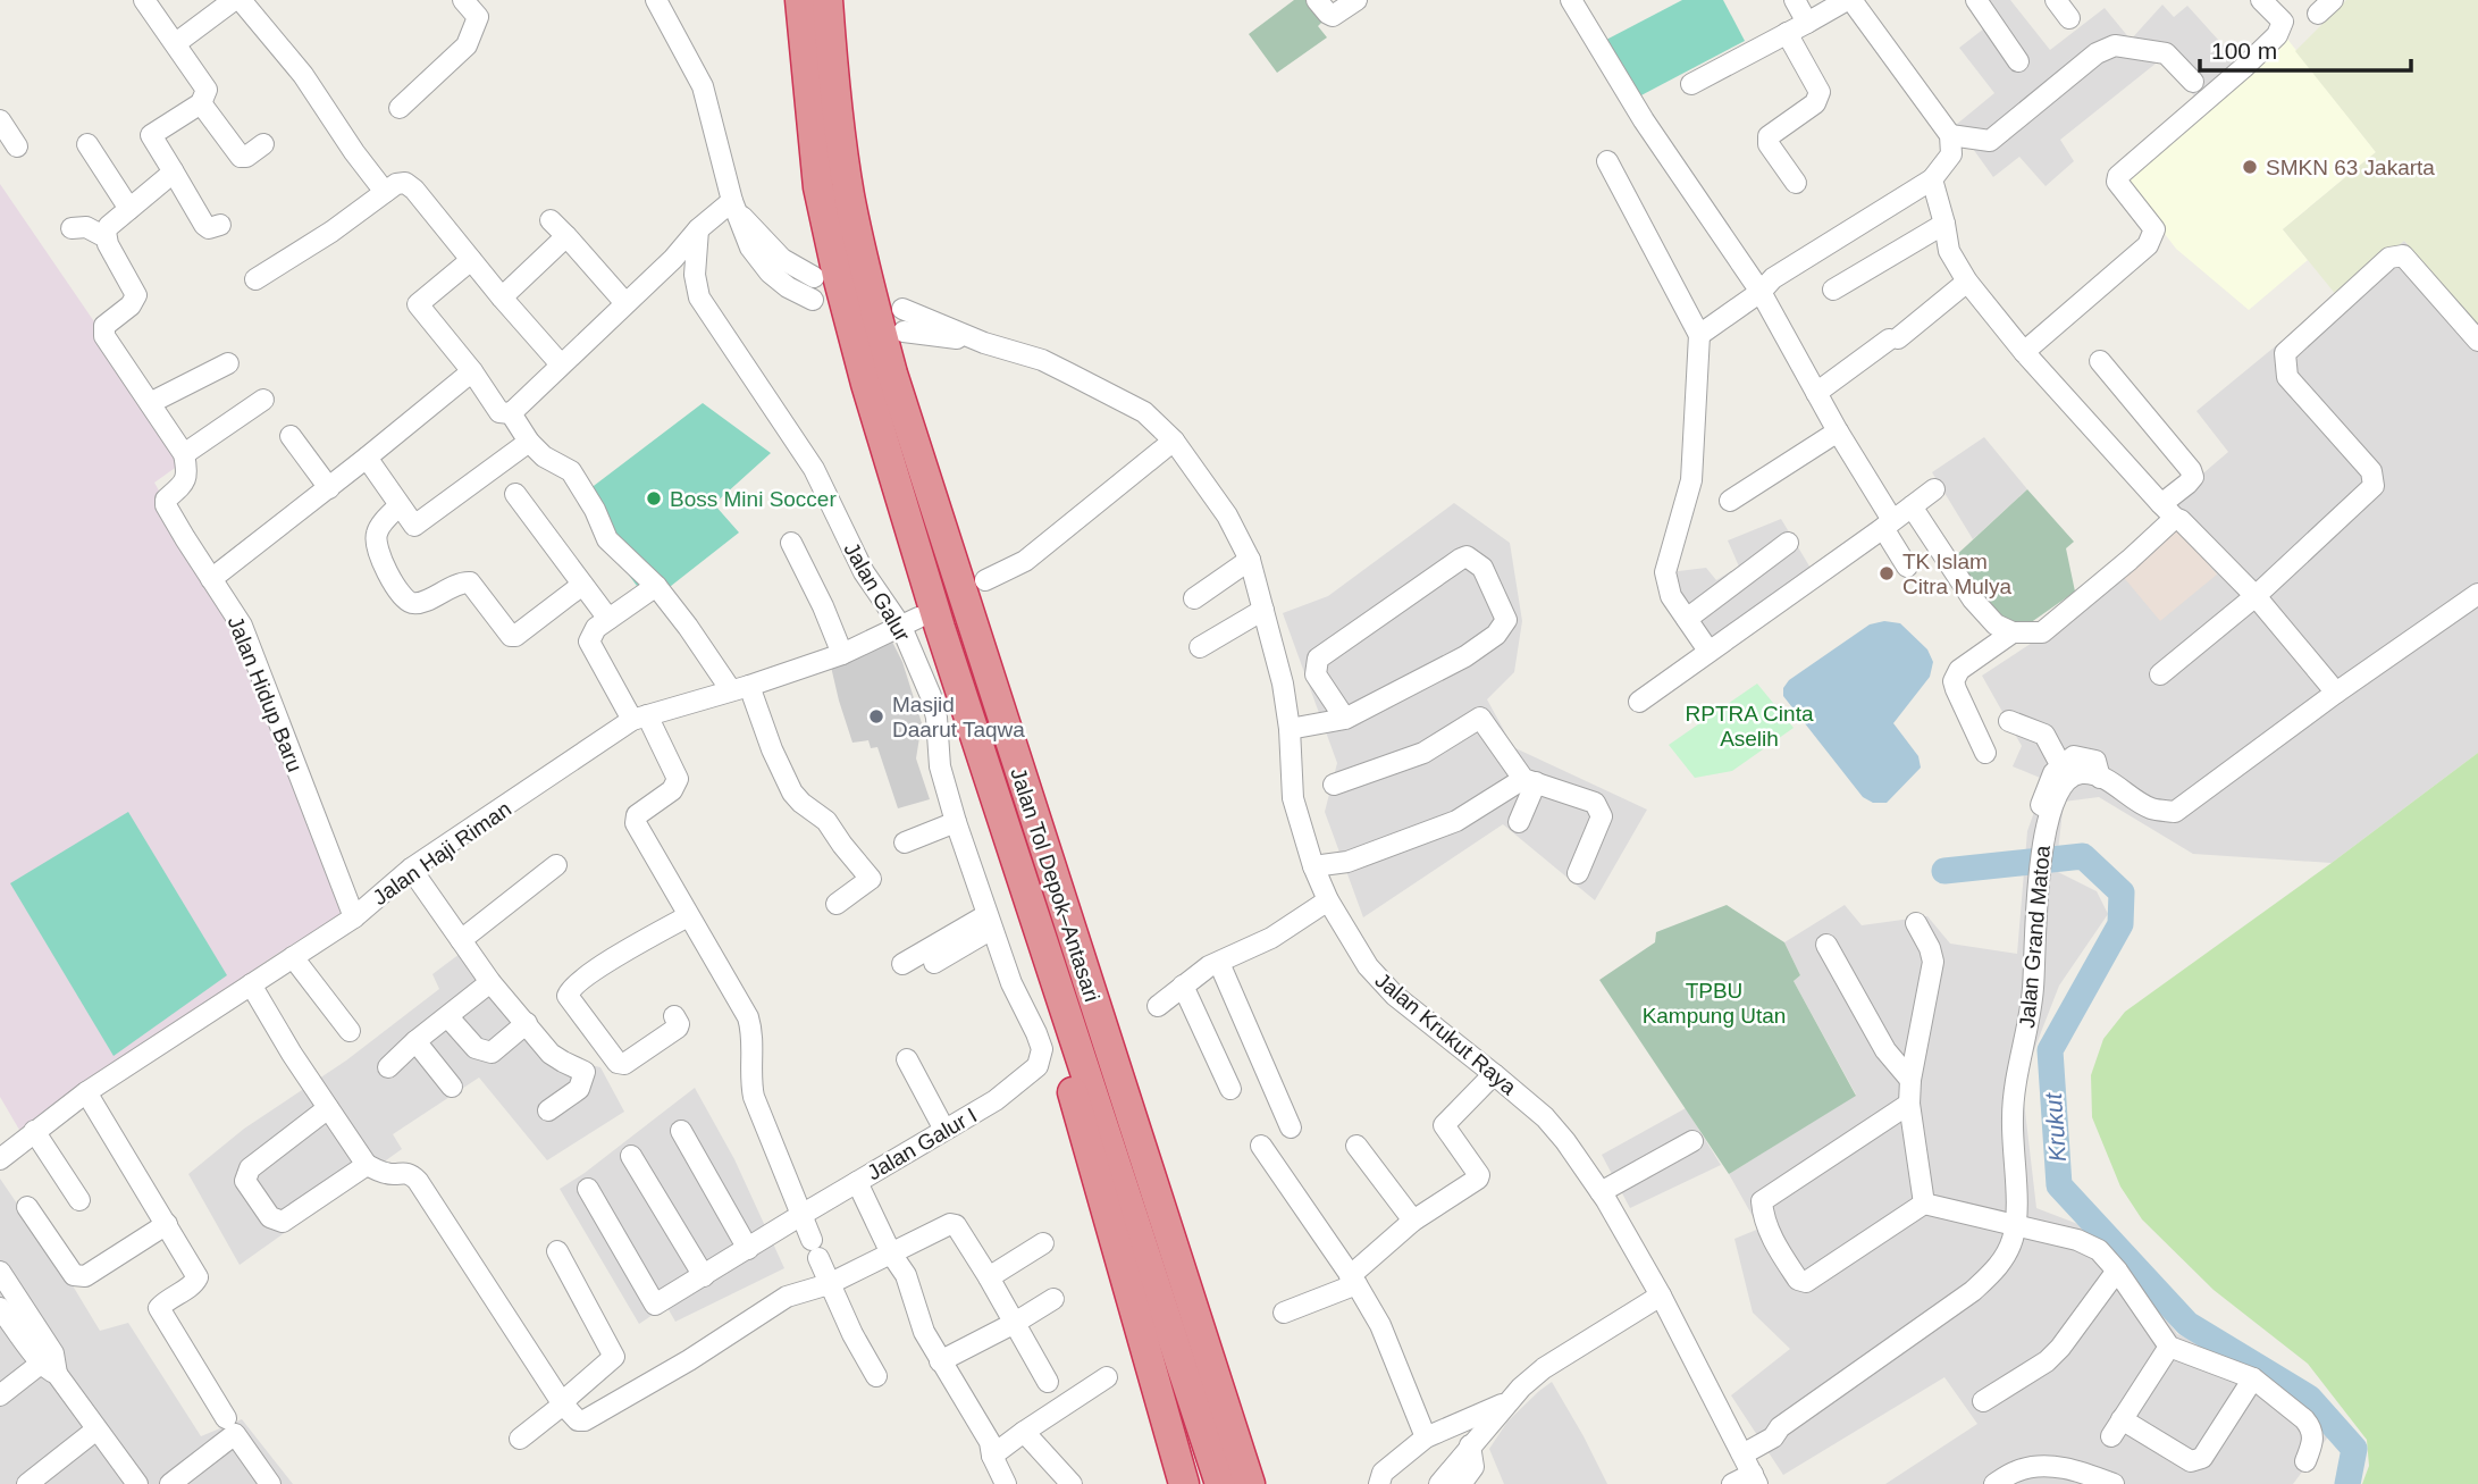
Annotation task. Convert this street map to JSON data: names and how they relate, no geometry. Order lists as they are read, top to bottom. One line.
{"streets":{"highway":["Jalan Tol Depok–Antasari"],"street":["Jalan Galur","Jalan Hidup Baru","Jalan Haji Riman","Jalan Grand Matoa","Jalan Krukut Raya","Jalan Galur I"]},"crossings":[["Jalan Galur","Jalan Haji Riman"],["Jalan Galur","Jalan Galur I"],["Jalan Hidup Baru","Jalan Haji Riman"],["Jalan Grand Matoa","Jalan Krukut Raya"]],"water":["Krukut"],"parks":["RPTRA Cinta Aselih","TPBU Kampung Utan"],"places":["SMKN 63 Jakarta","Boss Mini Soccer","TK Islam Citra Mulya","Masjid Daarut Taqwa"],"scale_bar":"100 m"}
